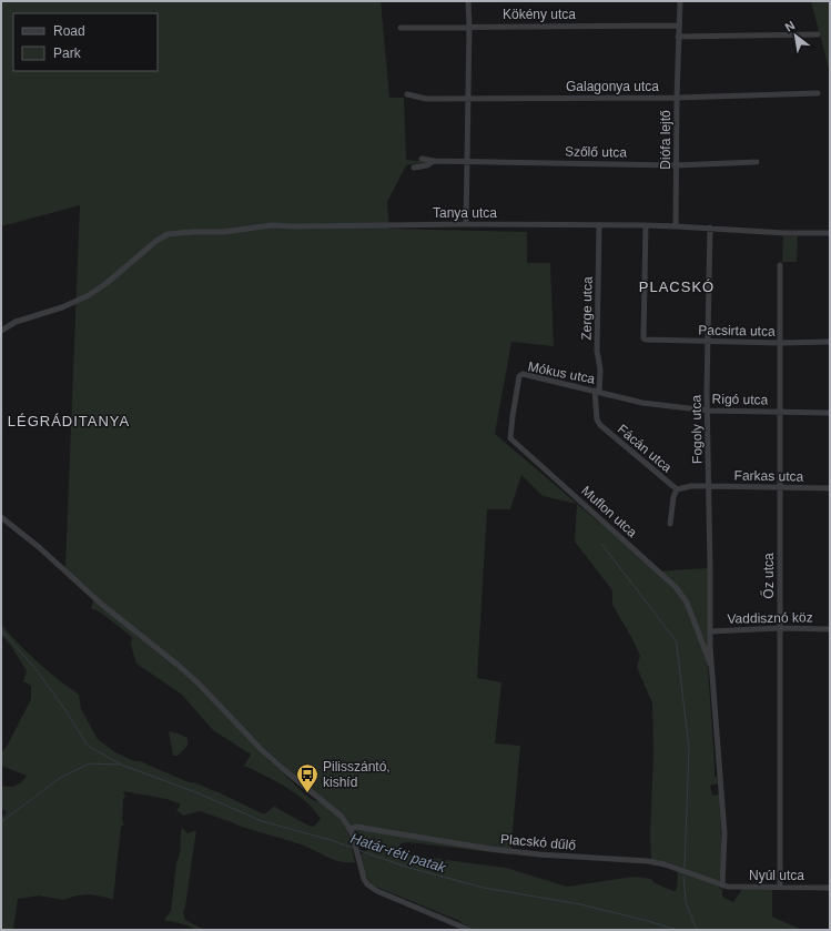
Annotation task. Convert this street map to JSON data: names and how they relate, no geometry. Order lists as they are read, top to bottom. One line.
{"streets":{"street":["Kökény utca","Galagonya utca","Diófa lejtő","Szőlő utca","Tanya utca","Zerge utca","Pacsirta utca","Mókus utca","Rigó utca","Fogoly utca","Fácán utca","Farkas utca","Muflon utca","Őz utca","Vaddisznó köz","Placskó dűlő","Nyúl utca"]},"crossings":[["Kökény utca","Diófa lejtő"],["Galagonya utca","Diófa lejtő"],["Diófa lejtő","Szőlő utca"],["Diófa lejtő","Tanya utca"],["Tanya utca","Zerge utca"],["Tanya utca","Pacsirta utca"],["Tanya utca","Fogoly utca"],["Zerge utca","Mókus utca"],["Zerge utca","Rigó utca"],["Zerge utca","Fácán utca"],["Pacsirta utca","Fogoly utca"],["Pacsirta utca","Őz utca"],["Mókus utca","Rigó utca"],["Mókus utca","Fácán utca"],["Mókus utca","Muflon utca"],["Rigó utca","Fogoly utca"],["Rigó utca","Fácán utca"],["Rigó utca","Őz utca"],["Fogoly utca","Fácán utca"],["Fogoly utca","Farkas utca"],["Fogoly utca","Muflon utca"],["Fogoly utca","Vaddisznó köz"],["Fácán utca","Farkas utca"],["Farkas utca","Őz utca"],["Muflon utca","Vaddisznó köz"],["Muflon utca","Placskó dűlő"],["Muflon utca","Nyúl utca"],["Őz utca","Vaddisznó köz"],["Őz utca","Nyúl utca"],["Placskó dűlő","Nyúl utca"]],"districts":["PLACSKÓ","LÉGRÁDITANYA"],"water":["Határ-réti patak"],"places":{"bus stop":["Pilisszántó, kishíd"]},"legend":["Road","Park"],"north":"top left"}
